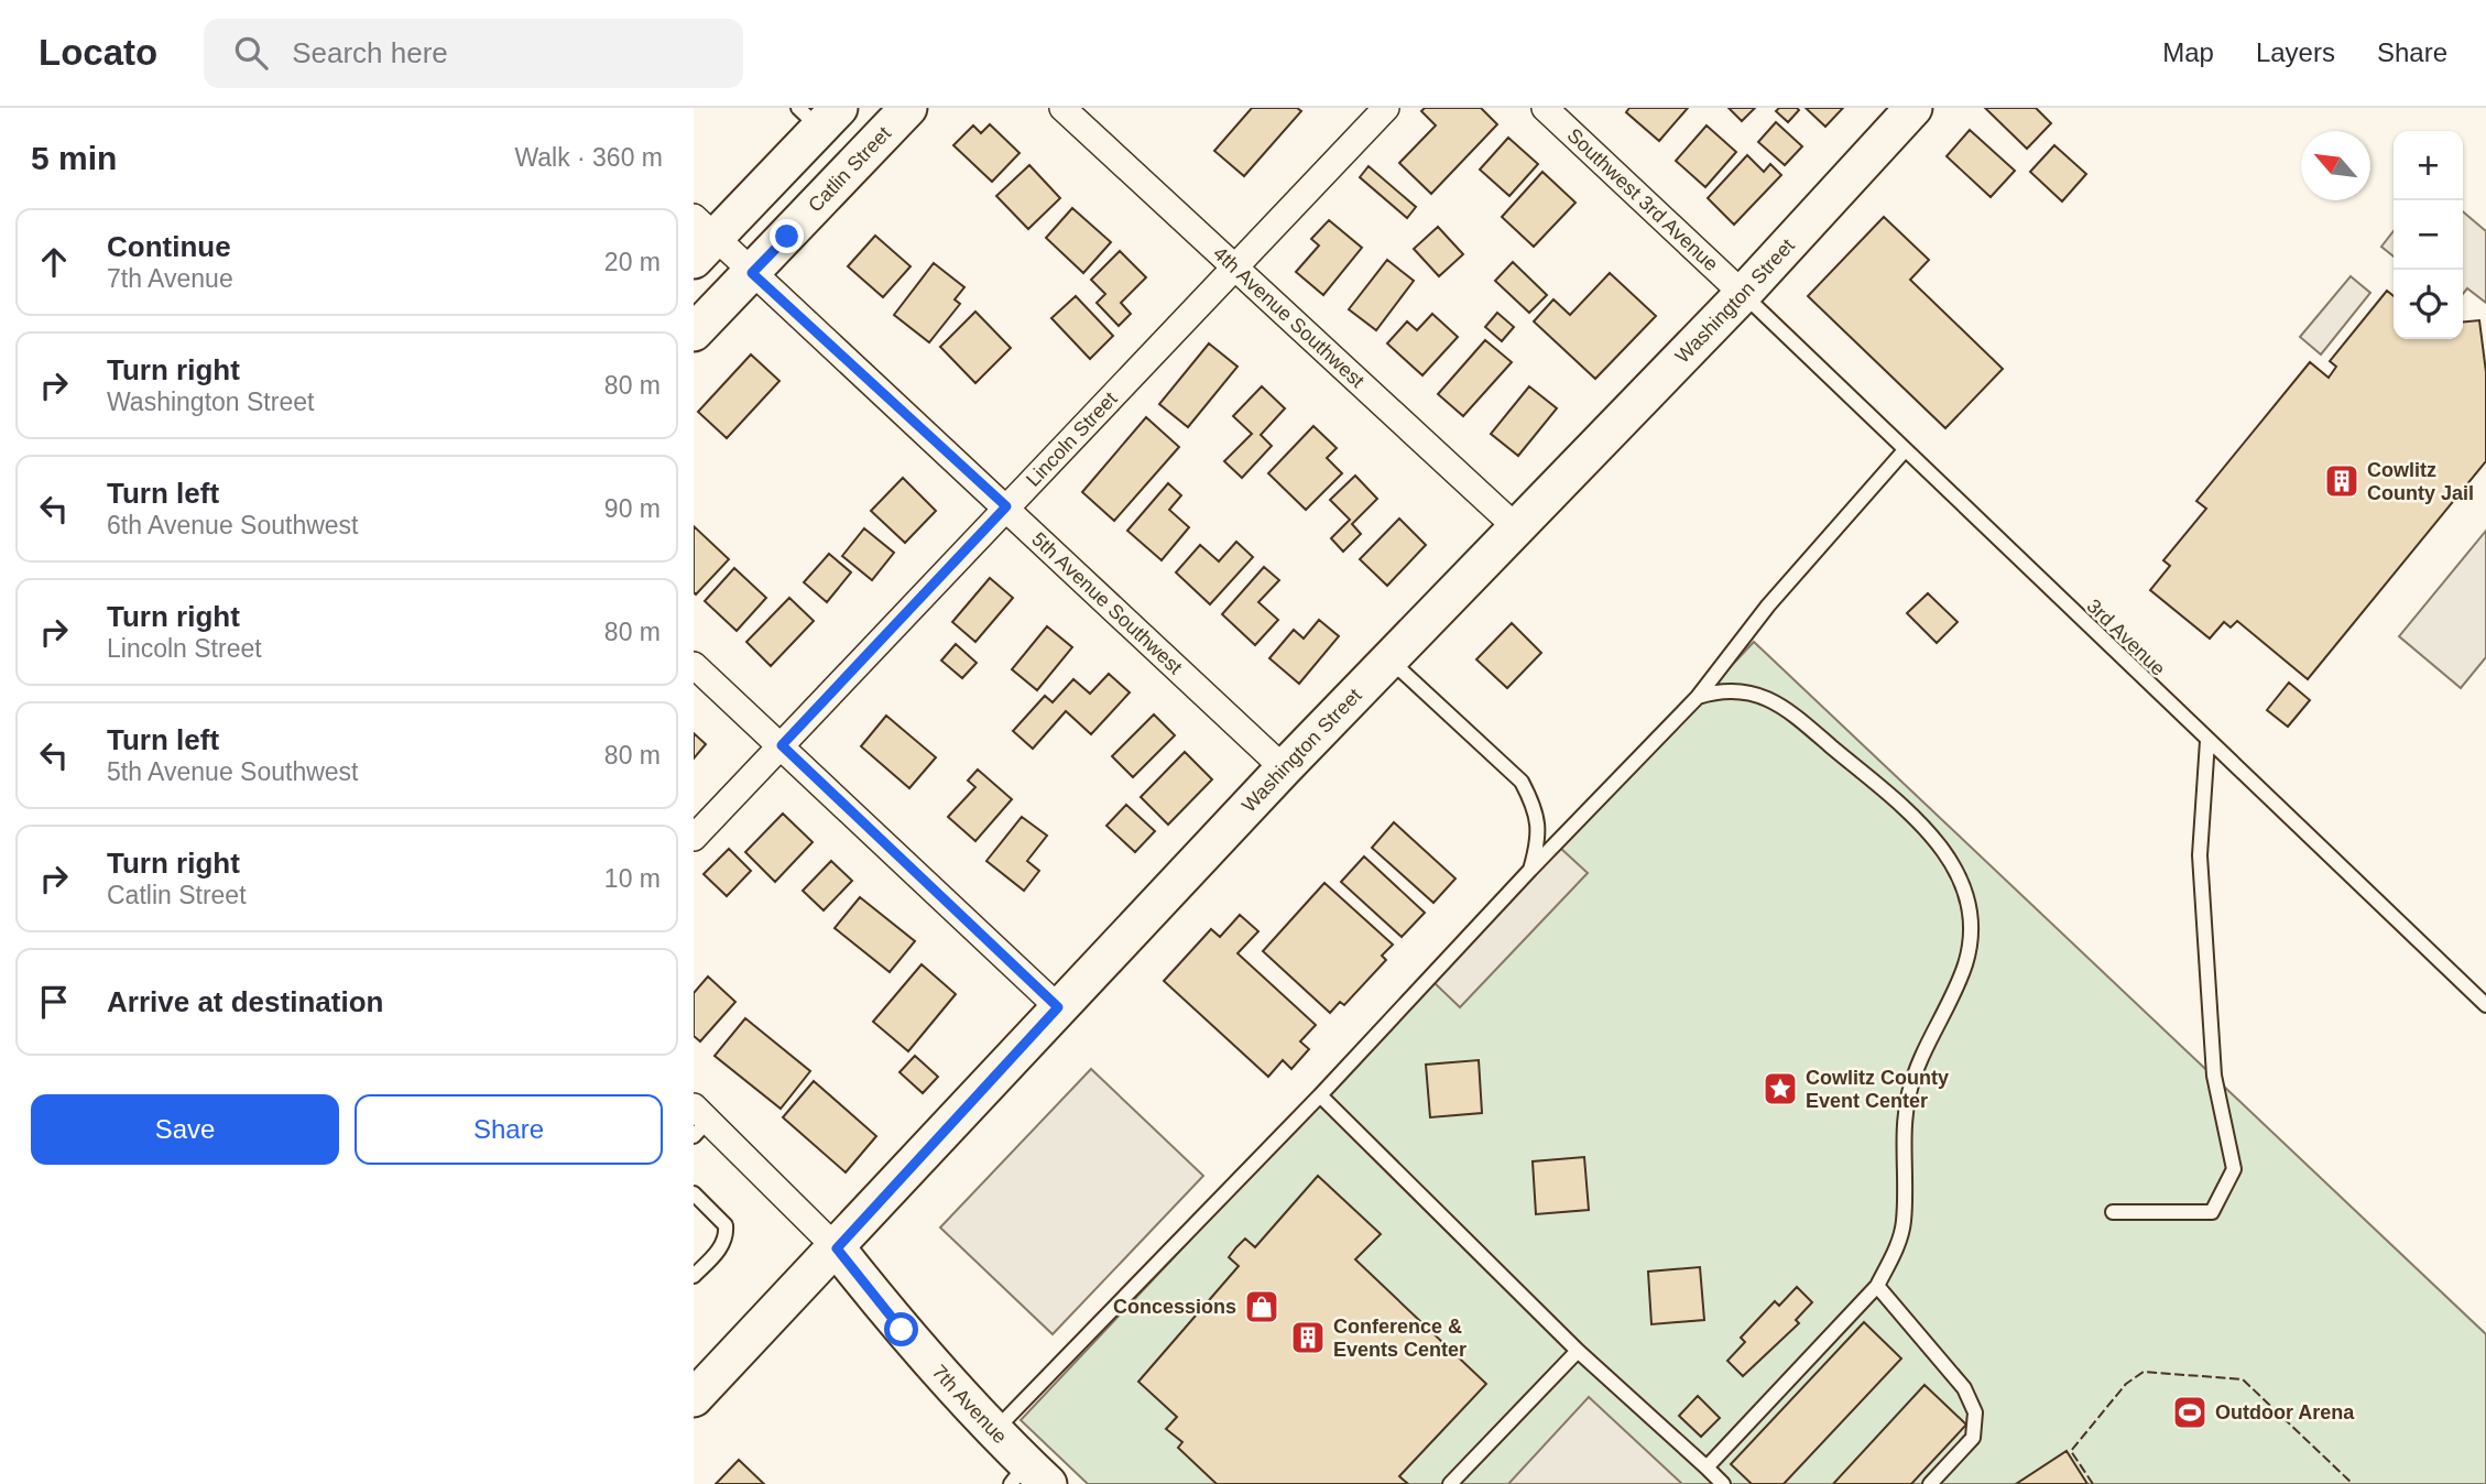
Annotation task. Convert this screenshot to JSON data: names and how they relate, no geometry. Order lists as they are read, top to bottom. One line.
{"streets":{"street":["Catlin Street","Southwest 3rd Avenue","Washington Street","4th Avenue Southwest","Lincoln Street","5th Avenue Southwest","7th Avenue"],"lane":["3rd Avenue"]},"crossings":[["Catlin Street","5th Avenue Southwest"],["Southwest 3rd Avenue","Washington Street"],["Southwest 3rd Avenue","3rd Avenue"],["Washington Street","4th Avenue Southwest"],["Washington Street","5th Avenue Southwest"],["Washington Street","3rd Avenue"],["Washington Street","7th Avenue"],["4th Avenue Southwest","Lincoln Street"],["Lincoln Street","5th Avenue Southwest"]],"places":{"building":["Cowlitz County Jail","Conference & Events Center"],"place":["Cowlitz County Event Center"],"shop":["Concessions"],"sports":["Outdoor Arena"]},"north":"top left","page":{"header":"Locato","search":"Search here","nav":["Map","Layers","Share"],"heading":["5 min","Walk · 360 m"],"map_buttons":["+","−"],"list":[["Continue","7th Avenue","20 m"],["Turn right","Washington Street","80 m"],["Turn left","6th Avenue Southwest","90 m"],["Turn right","Lincoln Street","80 m"],["Turn left","5th Avenue Southwest","80 m"],["Turn right","Catlin Street","10 m"],"Arrive at destination"],"buttons":["Save","Share"]}}
